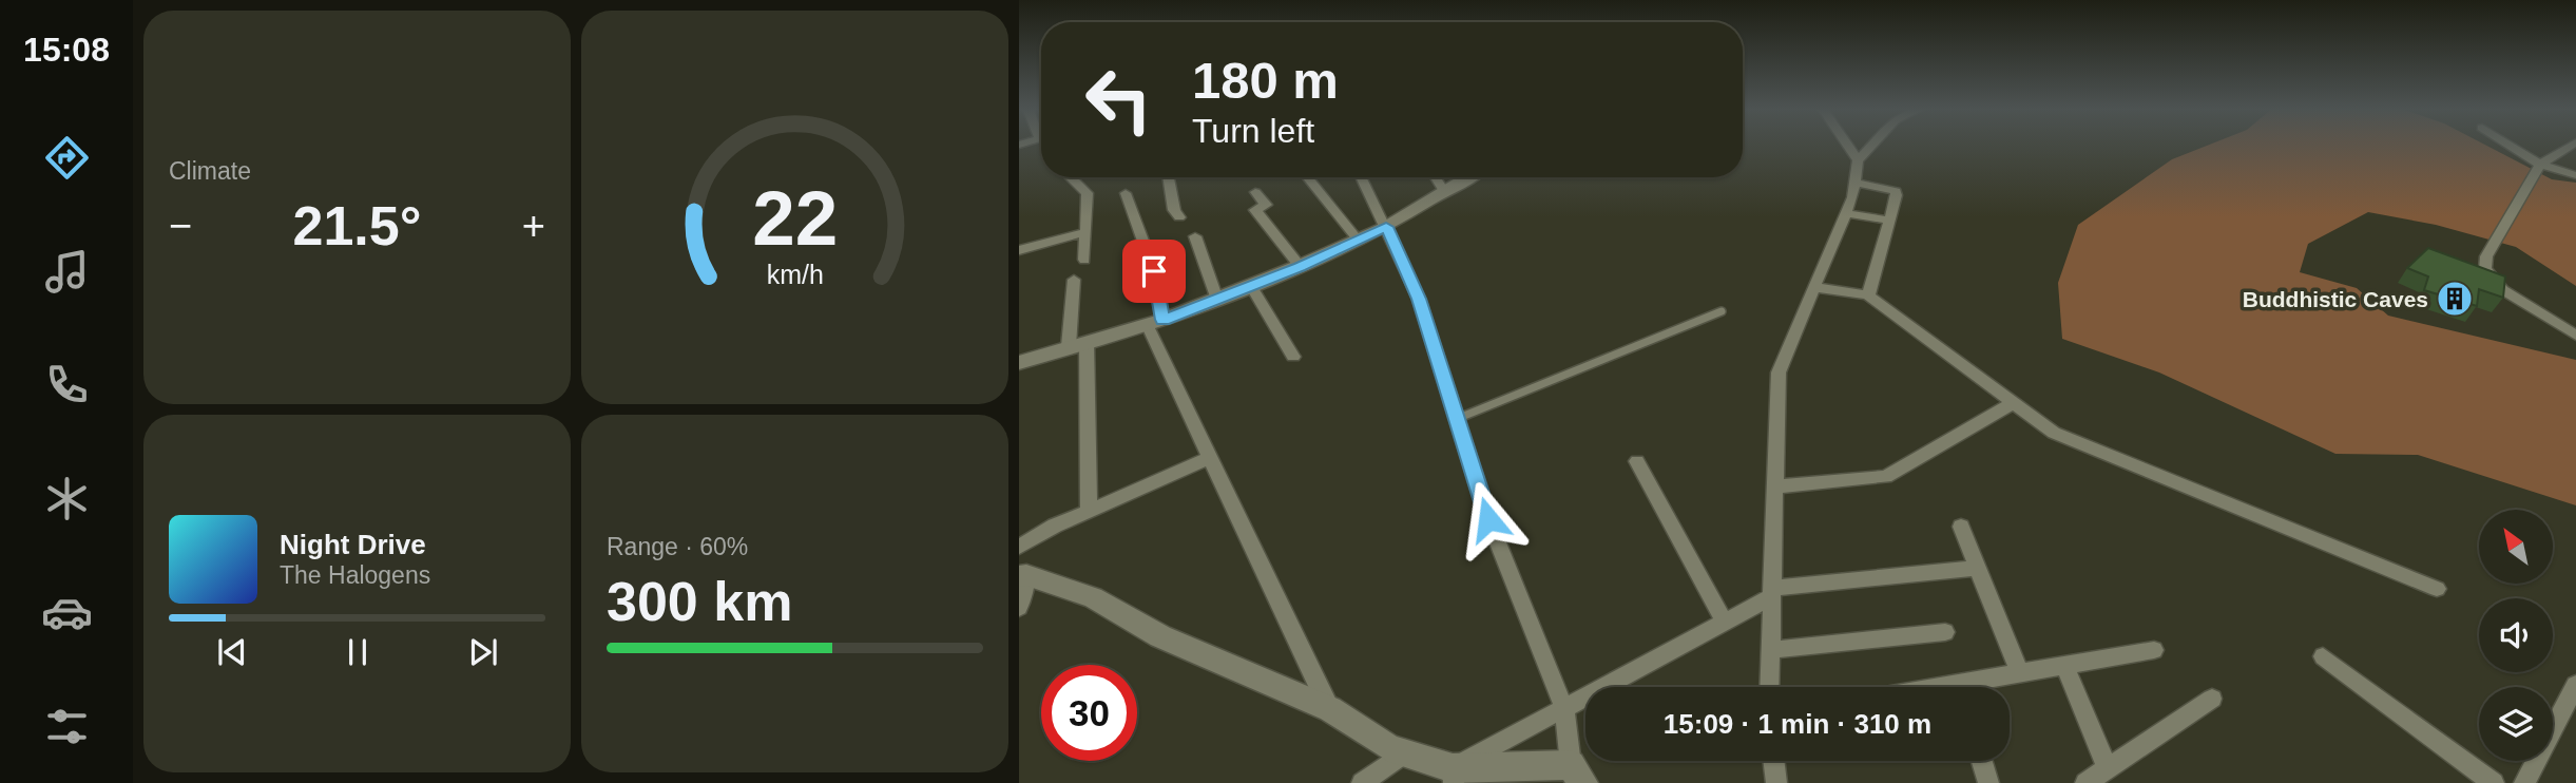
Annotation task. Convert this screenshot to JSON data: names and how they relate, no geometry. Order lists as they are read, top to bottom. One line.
{"places":{"building":["Buddhistic Caves"]},"north":"top left","page":{"tabs":"15:08","tile":["Climate",["Range · 60%","300 km"]],"turn":["180 m","Turn left"],"heat":["−","21.5°","+"],"song":["Night Drive","The Halogens"],"limit":"30","trip":"15:09 · 1 min · 310 m","gauge":["22","km/h"]}}
